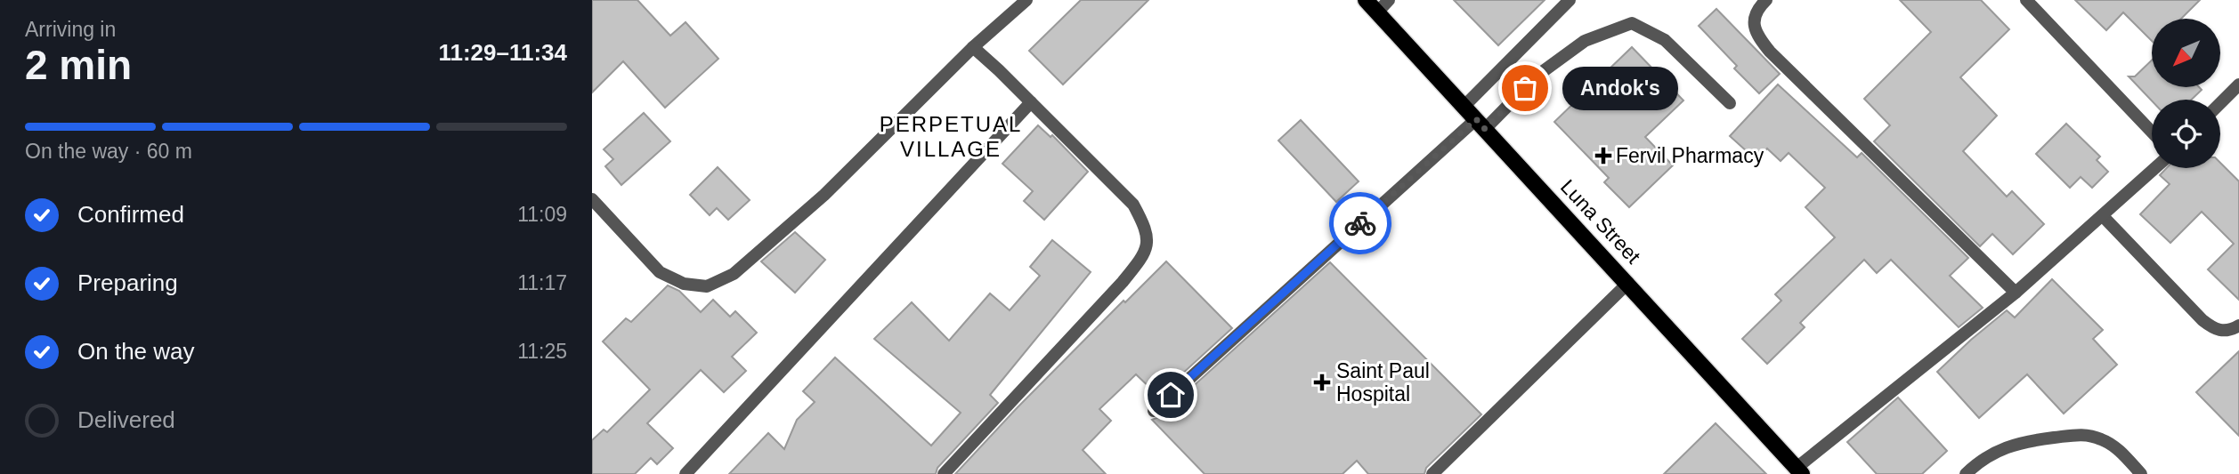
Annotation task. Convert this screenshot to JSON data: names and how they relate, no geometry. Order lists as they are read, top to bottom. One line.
{"streets":{"main road":["Luna Street"]},"districts":["PERPETUAL VILLAGE"],"places":{"other":["Andok's"],"health":["Fervil Pharmacy","Saint Paul Hospital"]},"north":"bottom left","page":{"heading":["2 min","Arriving in","11:29–11:34"],"bubble":"Andok's","bar":"On the way · 60 m","list":[["Confirmed","11:09"],["Preparing","11:17"],["On the way","11:25"],"Delivered"]}}
